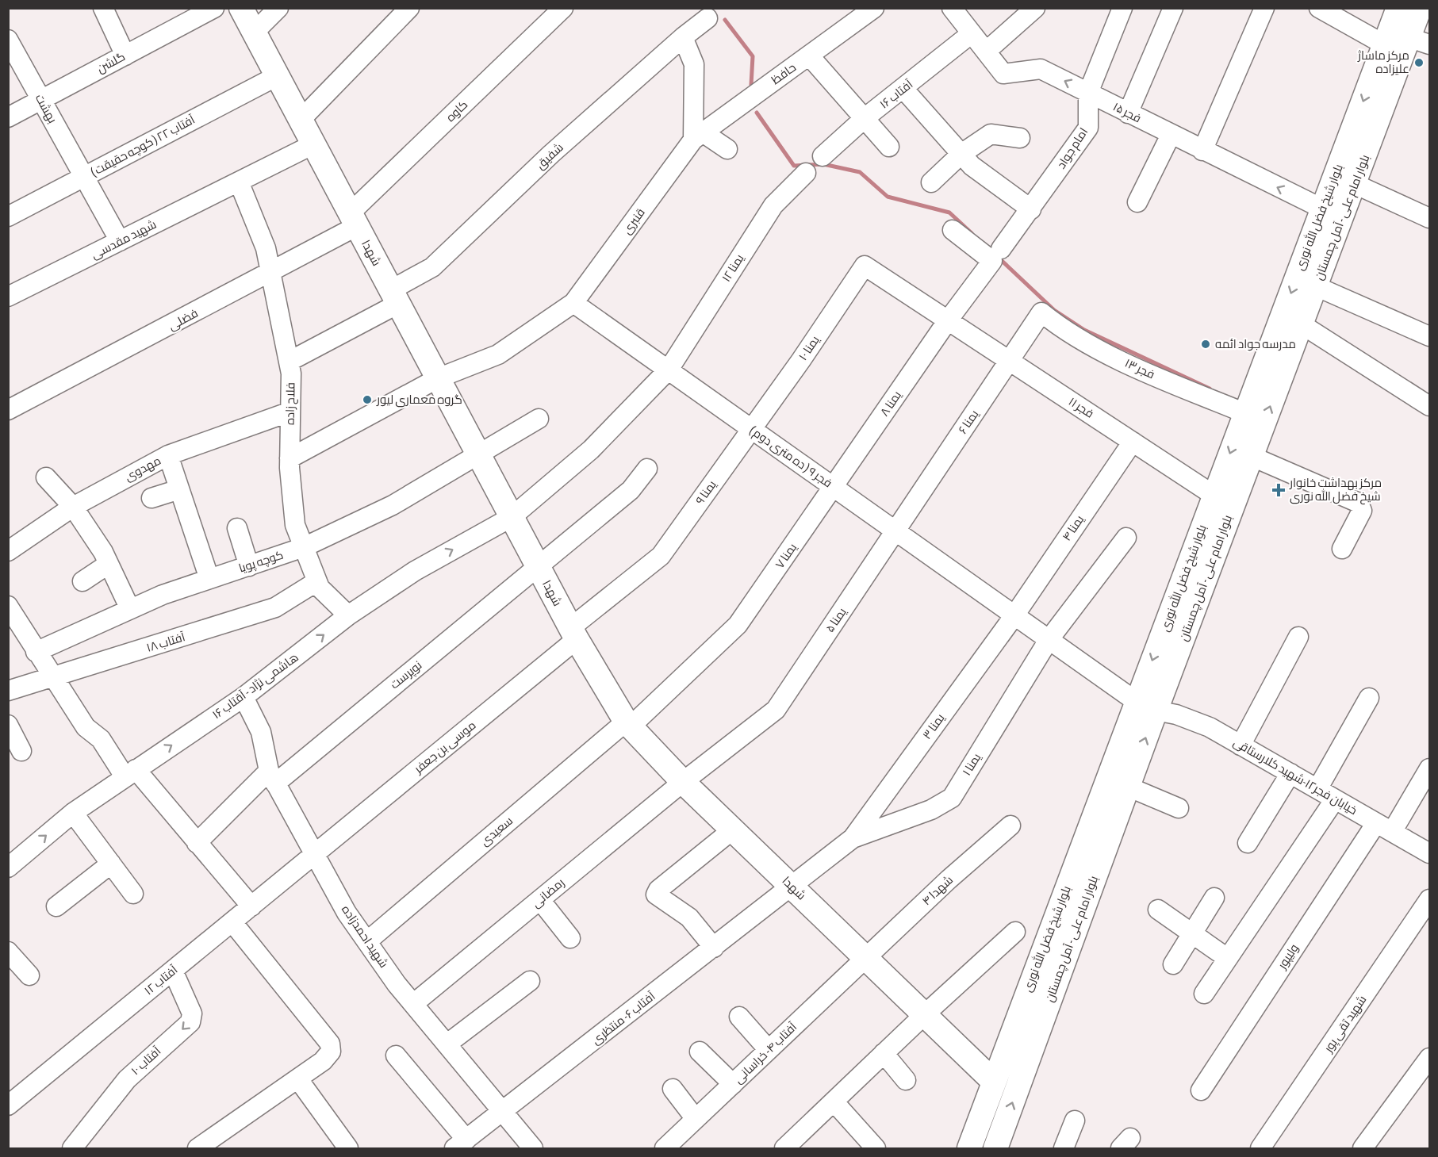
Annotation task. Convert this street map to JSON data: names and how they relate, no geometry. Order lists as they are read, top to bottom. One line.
{"streets":{"main road":["بلوار شیخ فضل الله نوری","بلوار امام علی - آمل چمستان","شهدا"],"street":["گلشن","حافظ","آفتاب ۱۶","بهشت","کاوه","فجر ۱۵","آفتاب ۲۲ ( کوچه حقیقت )","امام جواد","شفیق","قنبری","شهید مقدسی","یمنا ۱۲","فضلی","یمنا ۱۰","فجر ۱۳","فلاح زاده","یمنا ۸","فجر ۱۱","یمنا ۶","فجر ۹ ( ده متری دوم )","مهدوی","یمنا ۹","یمنا ۴","یمنا ۷","کوچه پویا","یمنا ۵","آفتاب ۱۸","نوپرست","هاشمی نژاد - آقتاب ۱۶","یمنا ۳","موسی بن جعفر","یمنا ۱","خيابان فجر۱۲-شهيد كلارستاقی","سعیدی","شهدا ۴","رمضانی","شهید احمدزاده","ولیپور","آفتاب ۱۲","آفتاب ۶- منتظری","شهید تقی پور","آفتاب ۴- خراسانی","آفتاب ۱۰"]},"crossings":[["گلشن","بهشت"],["حافظ","قنبری"],["آفتاب ۱۶","فجر ۱۵"],["بهشت","آفتاب ۲۲ ( کوچه حقیقت )"],["بهشت","شهید مقدسی"],["کاوه","شهدا"],["کاوه","فضلی"],["فجر ۱۵","امام جواد"],["فجر ۱۵","بلوار شیخ فضل الله نوری"],["آفتاب ۲۲ ( کوچه حقیقت )","شهدا"],["امام جواد","یمنا ۸"],["امام جواد","فجر ۱۱"],["شفیق","شهدا"],["شفیق","فلاح زاده"],["بلوار شیخ فضل الله نوری","بلوار امام علی - آمل چمستان"],["بلوار شیخ فضل الله نوری","شهدا"],["بلوار شیخ فضل الله نوری","فجر ۱۳"],["بلوار شیخ فضل الله نوری","فجر ۱۱"],["بلوار شیخ فضل الله نوری","فجر ۹ ( ده متری دوم )"],["بلوار شیخ فضل الله نوری","خيابان فجر۱۲-شهيد كلارستاقی"],["بلوار امام علی - آمل چمستان","فجر ۹ ( ده متری دوم )"],["بلوار امام علی - آمل چمستان","خيابان فجر۱۲-شهيد كلارستاقی"],["قنبری","فجر ۹ ( ده متری دوم )"],["شهید مقدسی","شهدا"],["شهید مقدسی","فلاح زاده"],["شهدا","فضلی"],["شهدا","یمنا ۹"],["شهدا","یمنا ۷"],["شهدا","کوچه پویا"],["شهدا","یمنا ۵"],["شهدا","نوپرست"],["شهدا","هاشمی نژاد - آقتاب ۱۶"],["شهدا","موسی بن جعفر"],["شهدا","سعیدی"],["شهدا","شهدا ۴"],["شهدا","رمضانی"],["شهدا","آفتاب ۶- منتظری"],["شهدا","آفتاب ۴- خراسانی"],["یمنا ۱۲","فجر ۹ ( ده متری دوم )"],["یمنا ۱۲","هاشمی نژاد - آقتاب ۱۶"],["فضلی","فلاح زاده"],["یمنا ۱۰","فجر ۱۱"],["یمنا ۱۰","فجر ۹ ( ده متری دوم )"],["یمنا ۱۰","یمنا ۹"],["فجر ۱۳","یمنا ۶"],["فلاح زاده","مهدوی"],["فلاح زاده","کوچه پویا"],["فلاح زاده","آفتاب ۱۸"],["فلاح زاده","هاشمی نژاد - آقتاب ۱۶"],["یمنا ۸","فجر ۱۱"],["یمنا ۸","فجر ۹ ( ده متری دوم )"],["یمنا ۸","یمنا ۷"],["فجر ۱۱","یمنا ۶"],["فجر ۱۱","یمنا ۴"],["یمنا ۶","فجر ۹ ( ده متری دوم )"],["یمنا ۶","یمنا ۵"],["فجر ۹ ( ده متری دوم )","یمنا ۹"],["فجر ۹ ( ده متری دوم )","یمنا ۴"],["فجر ۹ ( ده متری دوم )","یمنا ۷"],["فجر ۹ ( ده متری دوم )","یمنا ۵"],["فجر ۹ ( ده متری دوم )","یمنا ۳"],["فجر ۹ ( ده متری دوم )","یمنا ۱"],["فجر ۹ ( ده متری دوم )","خيابان فجر۱۲-شهيد كلارستاقی"],["یمنا ۹","موسی بن جعفر"],["یمنا ۴","یمنا ۳"],["یمنا ۷","سعیدی"],["یمنا ۵","رمضانی"],["نوپرست","شهید احمدزاده"],["هاشمی نژاد - آقتاب ۱۶","شهید احمدزاده"],["یمنا ۳","یمنا ۱"],["یمنا ۳","آفتاب ۶- منتظری"],["موسی بن جعفر","شهید احمدزاده"],["موسی بن جعفر","آفتاب ۱۲"],["یمنا ۱","آفتاب ۶- منتظری"],["خيابان فجر۱۲-شهيد كلارستاقی","ولیپور"],["سعیدی","شهید احمدزاده"],["شهدا ۴","آفتاب ۴- خراسانی"],["رمضانی","شهید احمدزاده"],["شهید احمدزاده","آفتاب ۱۲"],["شهید احمدزاده","آفتاب ۶- منتظری"],["آفتاب ۱۲","آفتاب ۱۰"]],"one_way":["بلوار شیخ فضل الله نوری","بلوار امام علی - آمل چمستان"],"places":{"other":["مرکز ماساژ علیزاده","مدرسه جواد ائمه","گروه معماری لیور"],"health":["مرکز بهداشت خانوار شیخ فضل الله نوری"]}}
